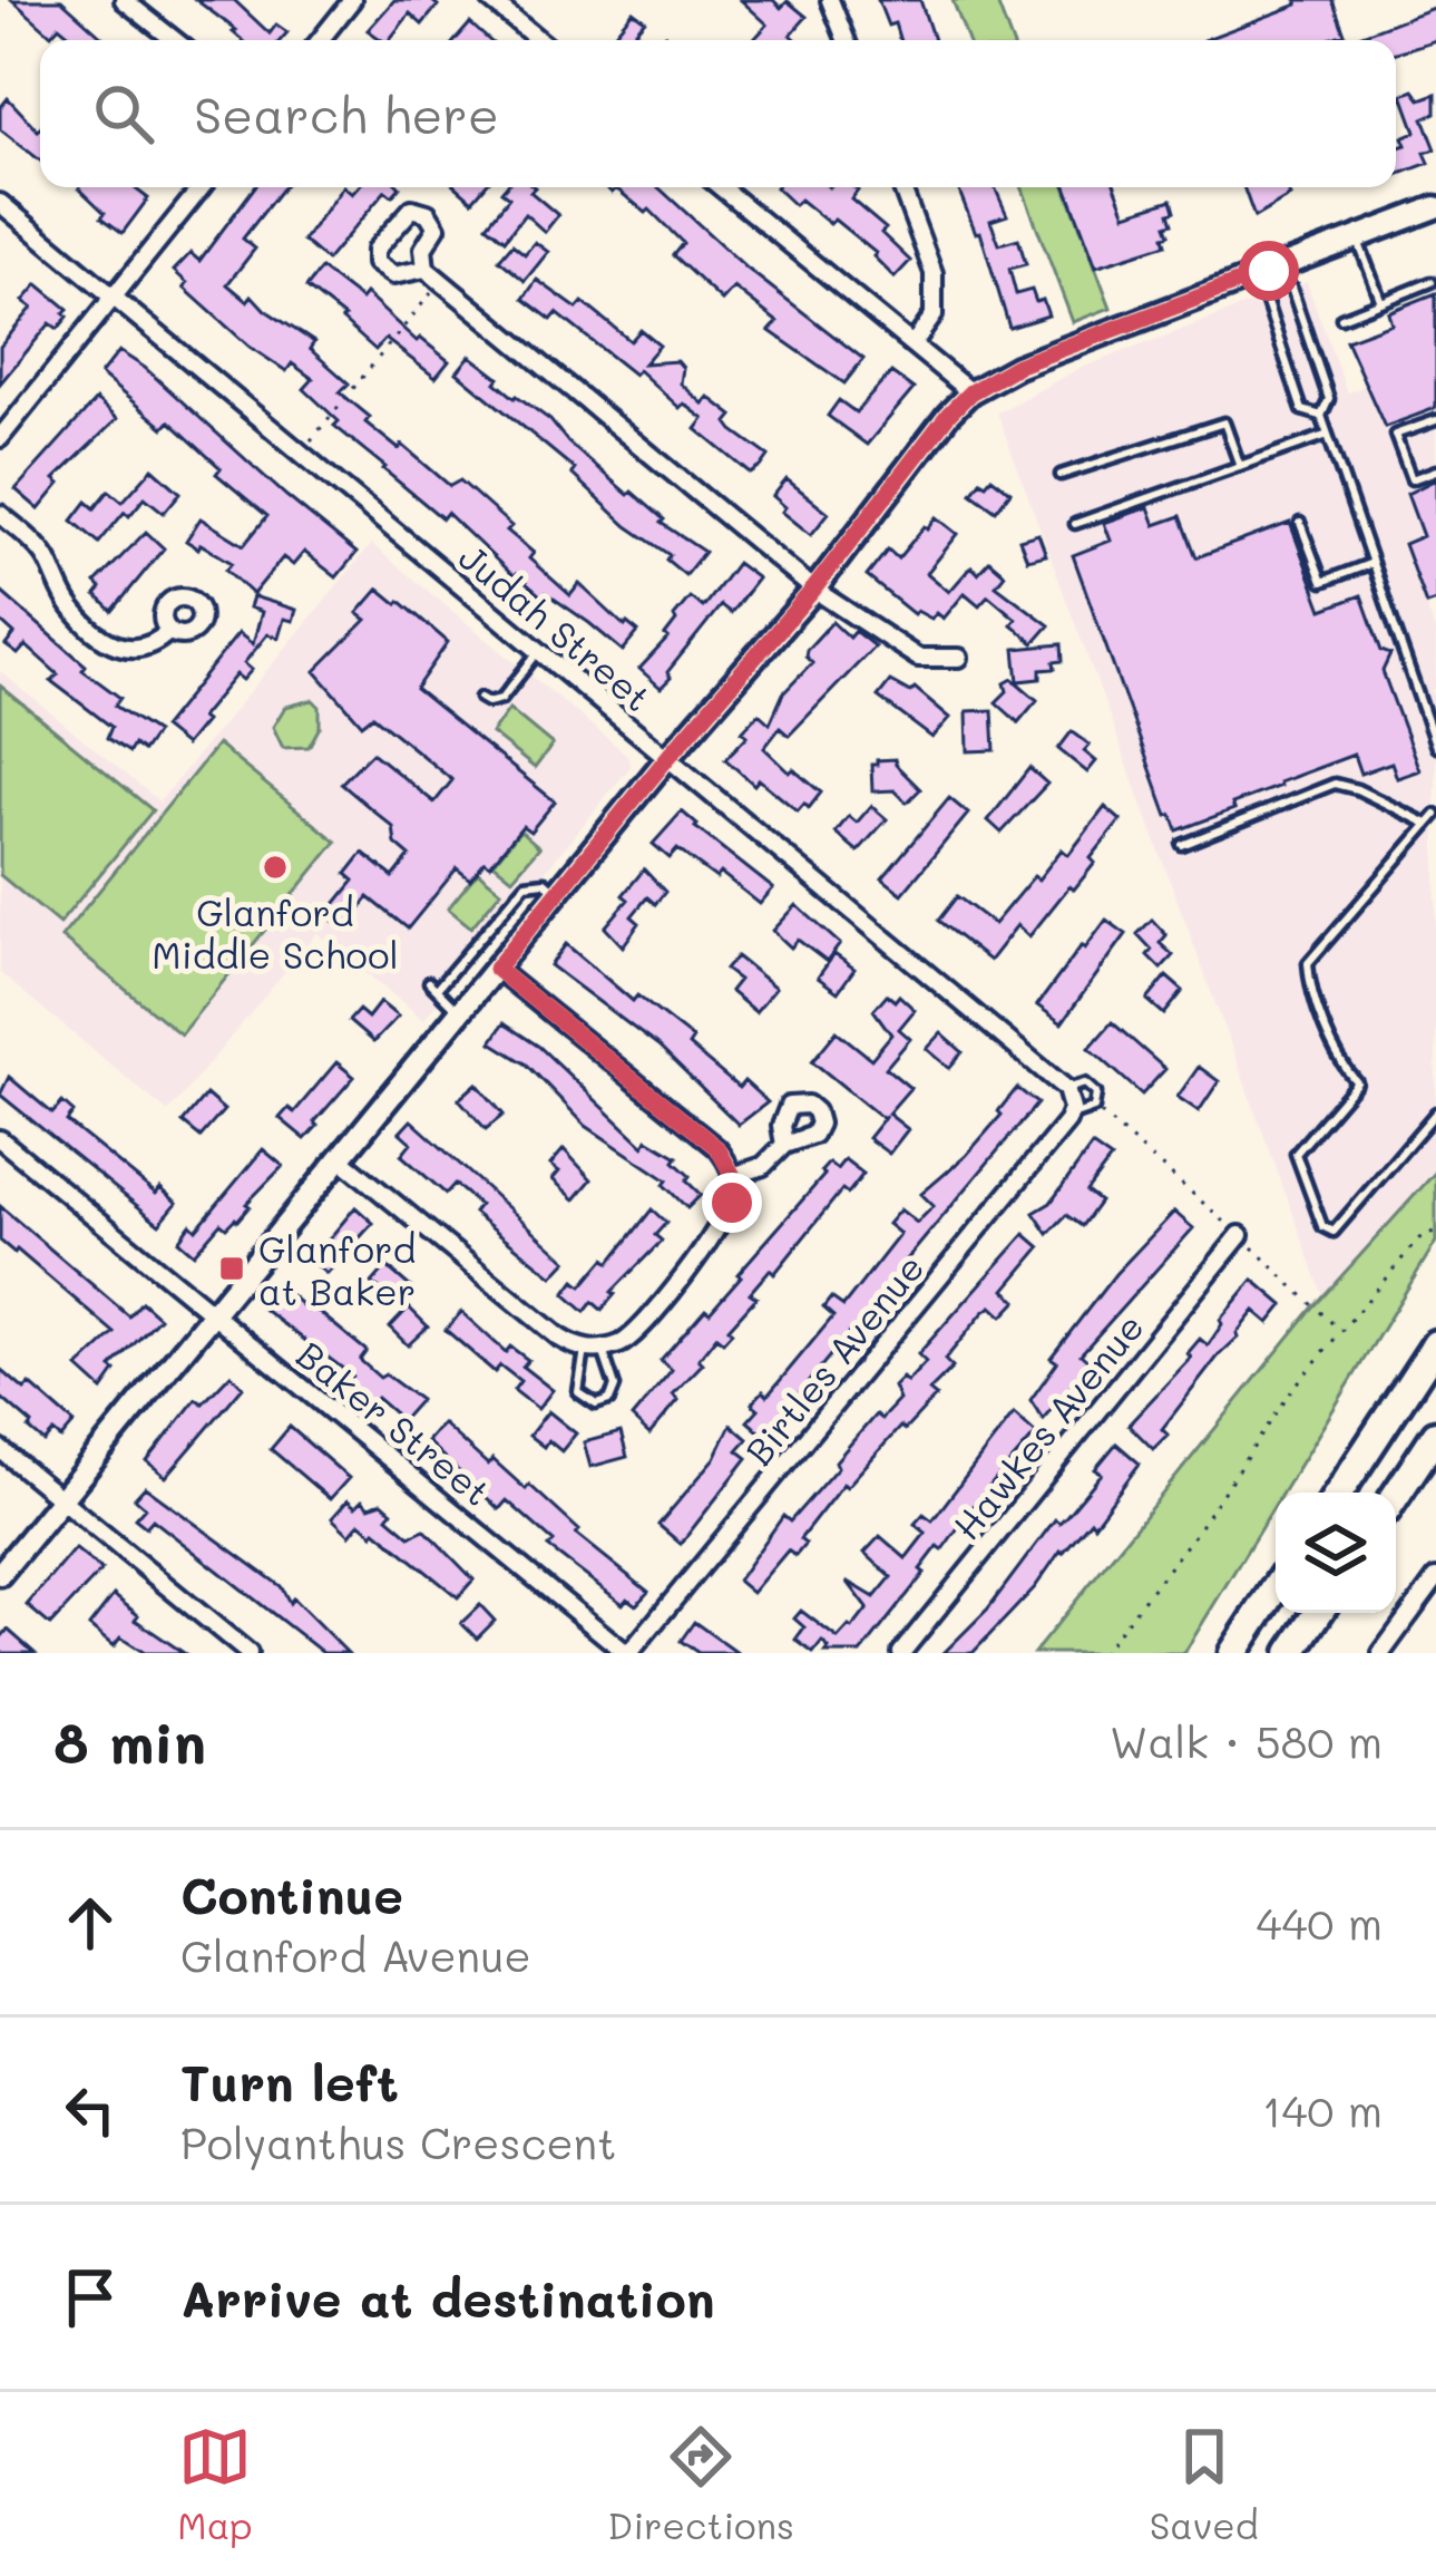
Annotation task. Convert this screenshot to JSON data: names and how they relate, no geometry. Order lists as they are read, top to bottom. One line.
{"streets":{"street":["Judah Street","Birtles Avenue","Baker Street","Hawkes Avenue"]},"crossings":[["Judah Street","Birtles Avenue"],["Birtles Avenue","Baker Street"]],"places":{"other":["Glanford Middle School"],"transit":["Glanford at Baker"]},"page":{"search":"Search here","heading":["8 min","Walk · 580 m"],"list":[["Continue","Glanford Avenue","440 m"],["Turn left","Polyanthus Crescent","140 m"],"Arrive at destination"],"nav":["Map","Directions","Saved"]}}
